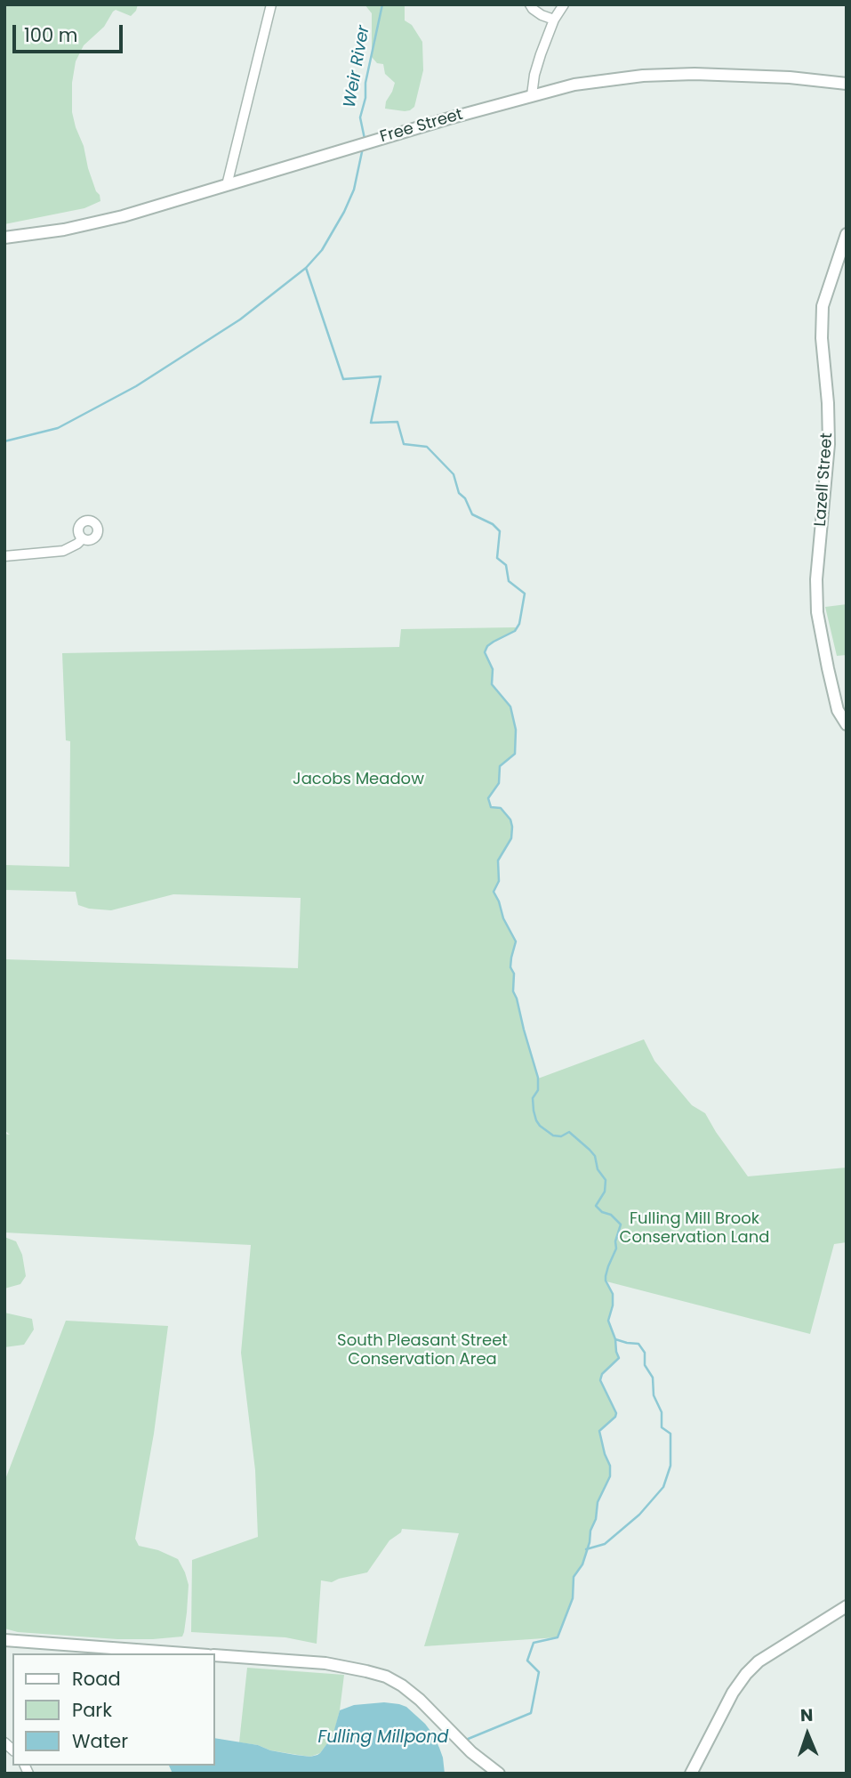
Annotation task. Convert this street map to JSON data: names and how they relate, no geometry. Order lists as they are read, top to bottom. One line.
{"streets":{"street":["Free Street","Lazell Street"]},"water":["Weir River","Fulling Millpond"],"parks":["Jacobs Meadow","Fulling Mill Brook Conservation Land","South Pleasant Street Conservation Area"],"legend":["Road","Park","Water"],"scale_bar":"100 m","north":"top"}
